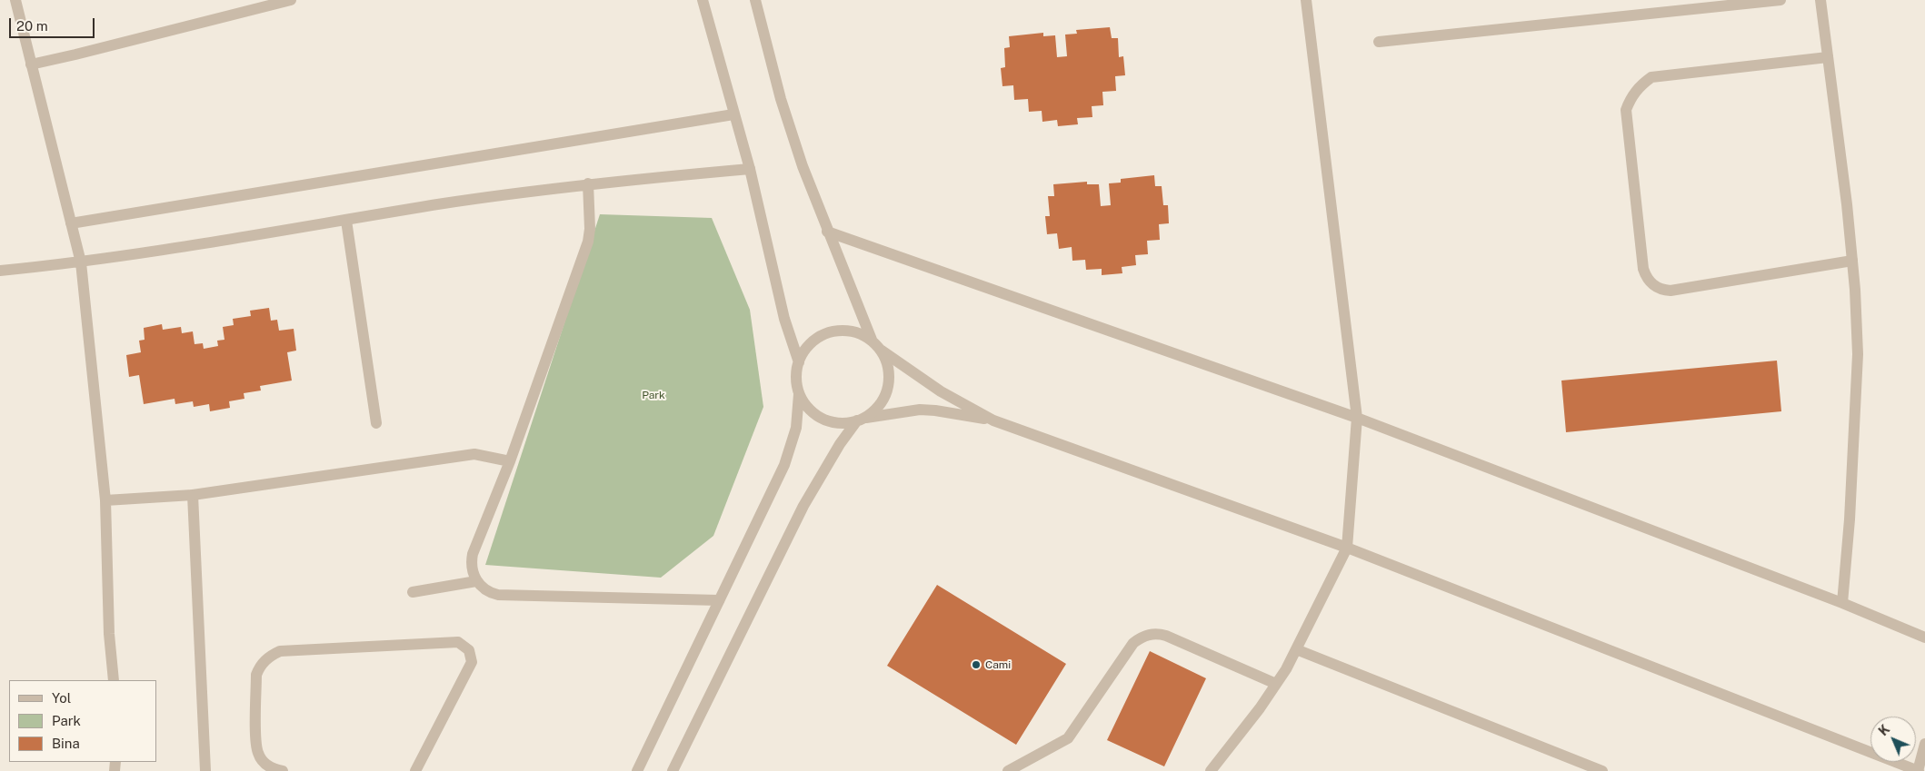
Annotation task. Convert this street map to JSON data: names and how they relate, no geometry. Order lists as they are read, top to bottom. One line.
{"parks":["Park"],"places":["Cami"],"legend":["Yol","Park","Bina"],"scale_bar":"20 m","north":"top left"}
